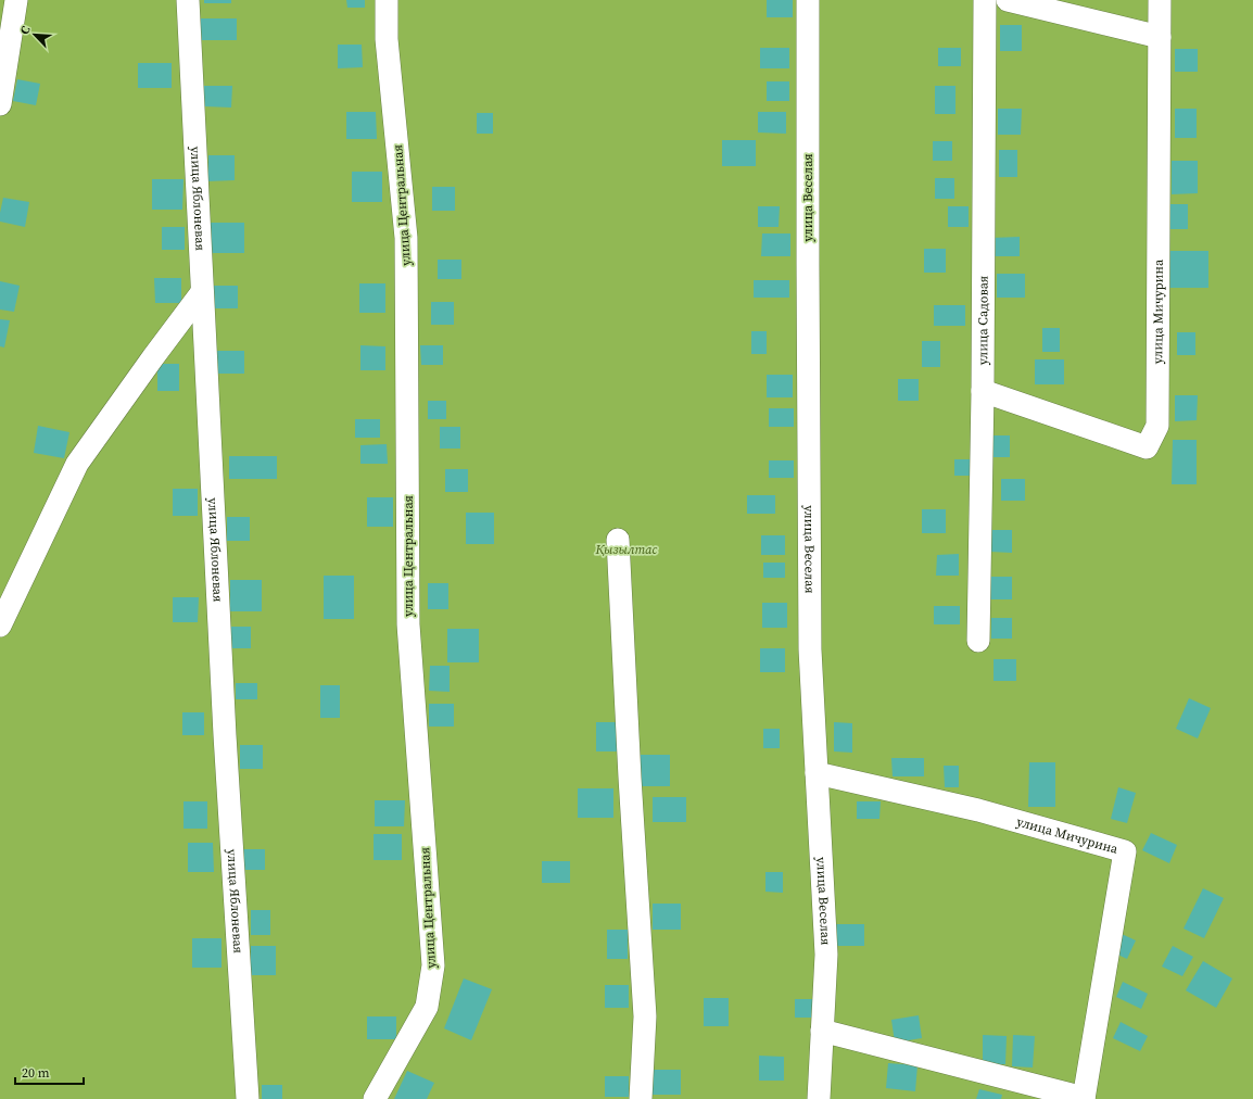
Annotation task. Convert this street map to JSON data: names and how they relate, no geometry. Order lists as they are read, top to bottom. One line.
{"streets":{"street":["улица Веселая","улица Яблоневая","улица Центральная","улица Мичурина","улица Садовая"]},"crossings":[["улица Веселая","улица Мичурина"],["улица Мичурина","улица Садовая"]],"parks":["Қызылтас"],"scale_bar":"20 m","north":"top left"}
